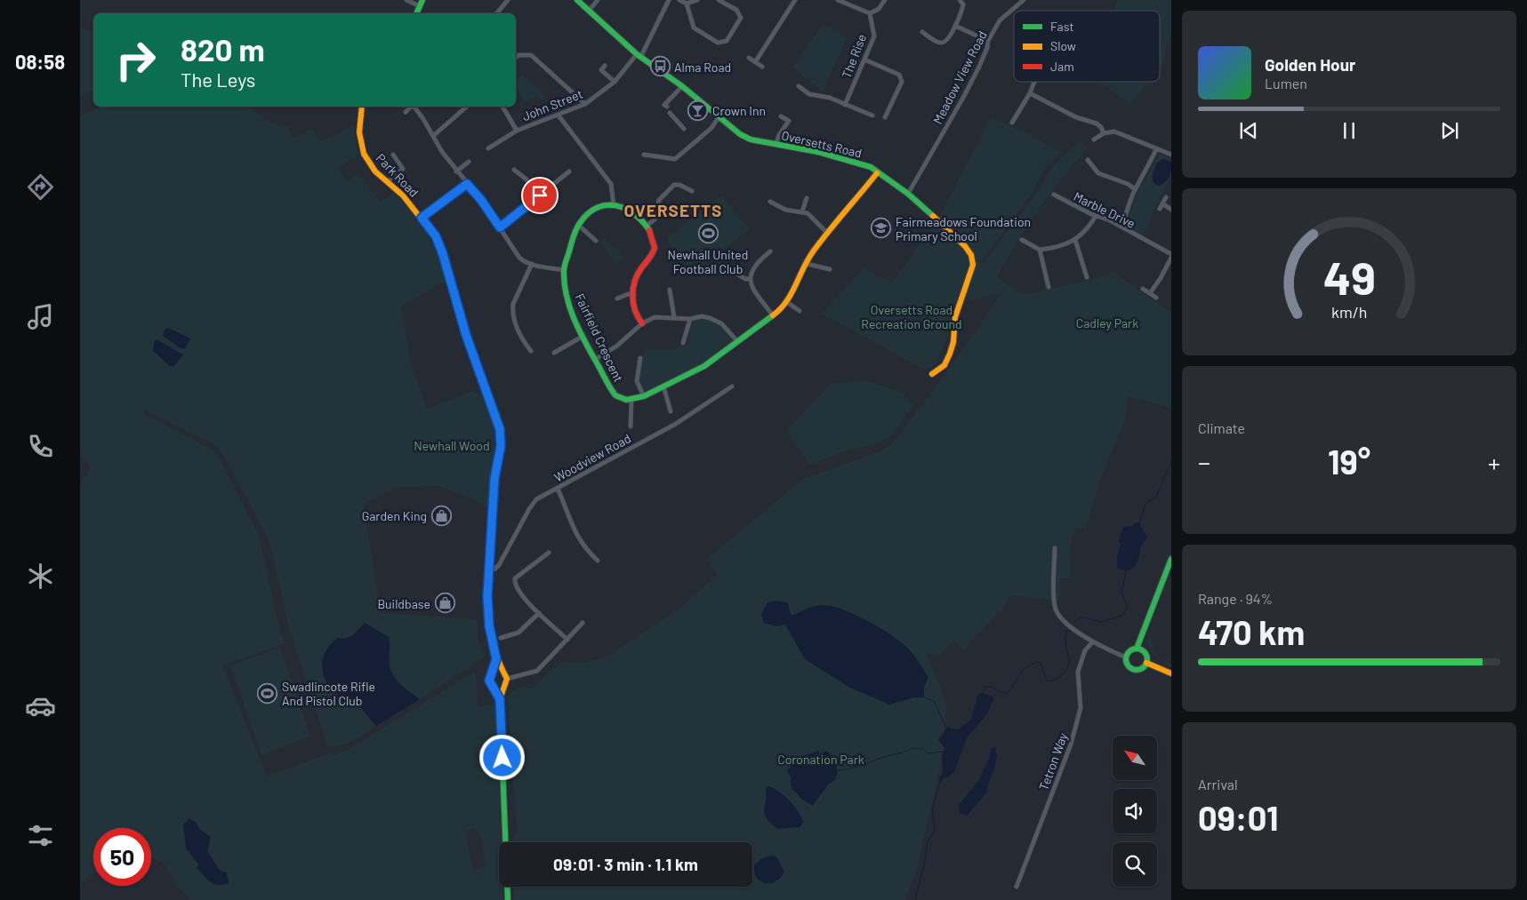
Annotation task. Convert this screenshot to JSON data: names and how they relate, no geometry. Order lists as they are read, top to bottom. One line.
{"streets":{"street":["The Rise","Meadow View Road","John Street","Oversetts Road","Park Road","Marble Drive","Fairfield Crescent","Woodview Road","Tetron Way"]},"crossings":[["Meadow View Road","Oversetts Road"],["John Street","Oversetts Road"],["Park Road","Woodview Road"]],"districts":["OVERSETTS"],"parks":["Oversetts Road Recreation Ground","Cadley Park","Newhall Wood","Coronation Park"],"places":{"bus stop":["Alma Road"],"bar":["Crown Inn"],"school or university":["Fairmeadows Foundation Primary School"],"sports":["Newhall United Football Club","Swadlincote Rifle And Pistol Club"],"shop":["Garden King","Buildbase"]},"legend":["Fast","Slow","Jam"],"north":"top left","page":{"tabs":"08:58","turn":["820 m","The Leys"],"song":["Golden Hour","Lumen"],"tile":["Climate",["Range · 94%","470 km"],["Arrival","09:01"]],"heat":["−","19°","+"],"limit":"50","trip":"09:01 · 3 min · 1.1 km","gauge":["49","km/h"]}}
